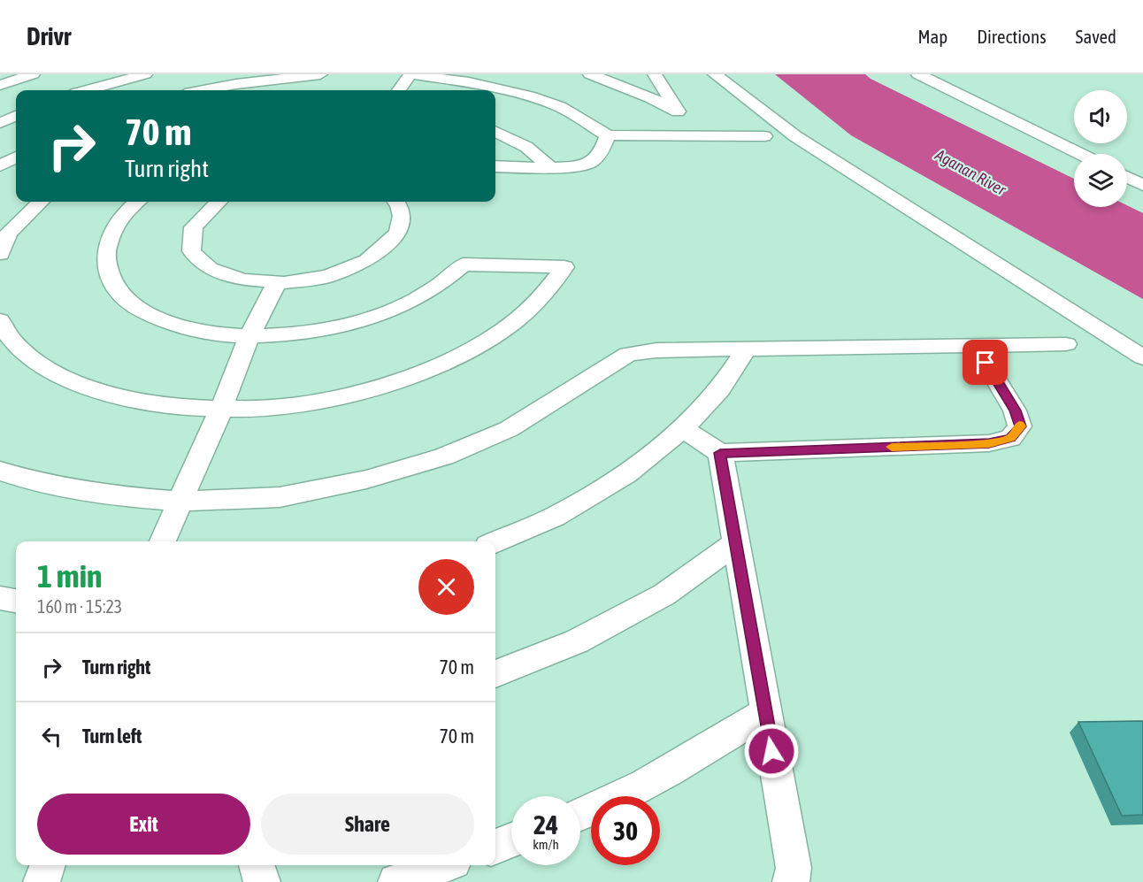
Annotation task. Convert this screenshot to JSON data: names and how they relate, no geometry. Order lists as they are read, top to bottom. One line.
{"water":["Aganan River"],"page":{"header":"Drivr","nav":["Map","Directions","Saved"],"turn":["70 m","Turn right"],"heading":["1 min","160 m · 15:23"],"list":[{"name":"Turn right","value":"70 m"},{"name":"Turn left","value":"70 m"}],"buttons":["Exit","Share"],"speed":"24 km/h","limit":"30"}}
